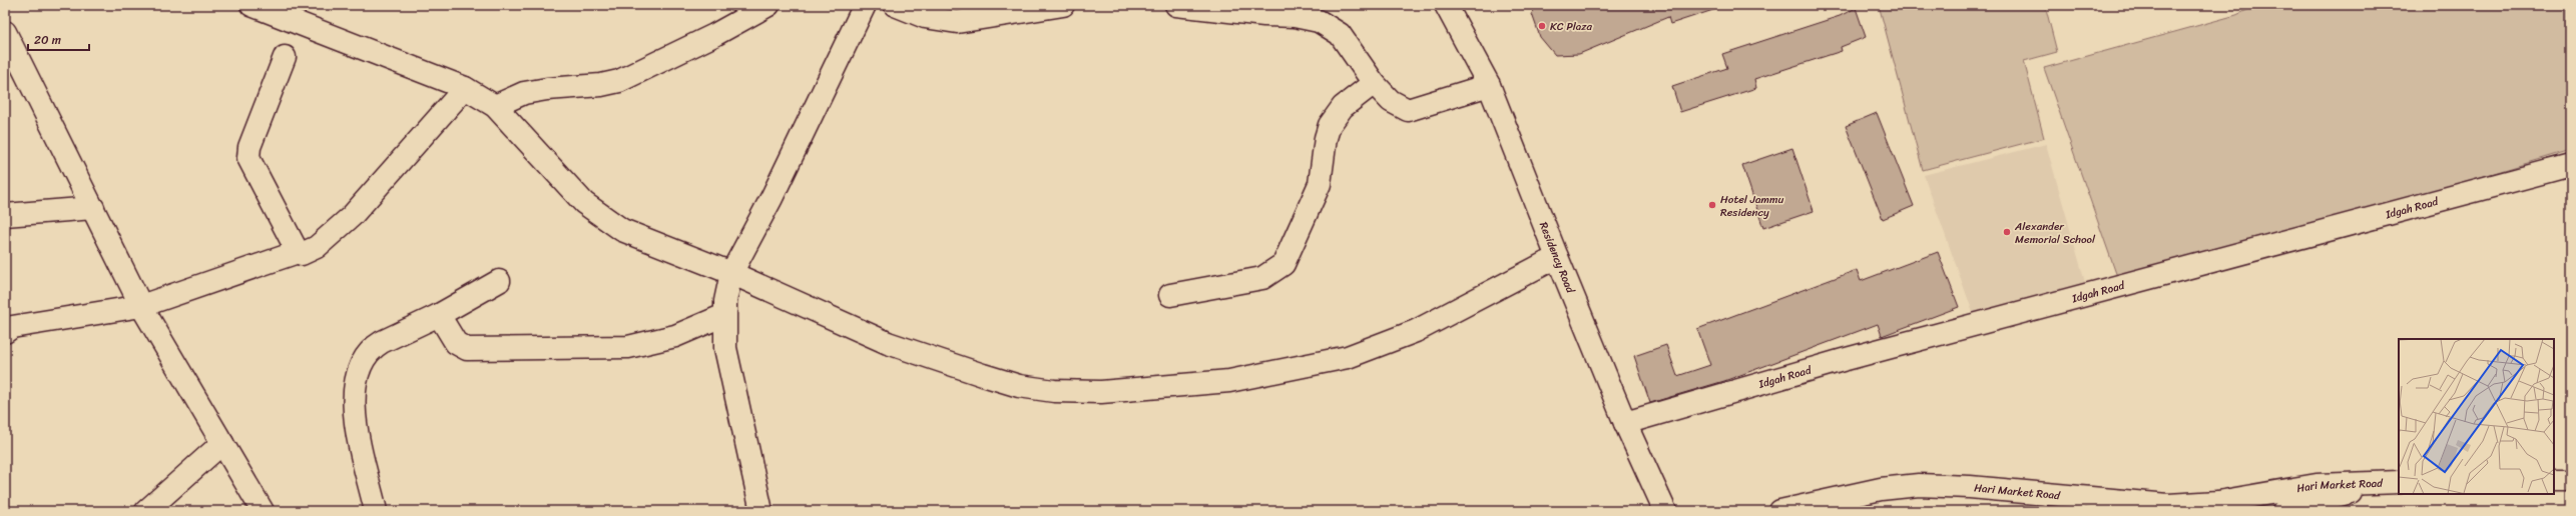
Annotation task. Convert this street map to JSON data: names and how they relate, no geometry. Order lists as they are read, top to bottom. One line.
{"streets":{"street":["Idgah Road","Residency Road","Hari Market Road"]},"crossings":[["Idgah Road","Residency Road"]],"places":["KC Plaza","Hotel Jammu Residency","Alexander Memorial School"],"scale_bar":"20 m"}
